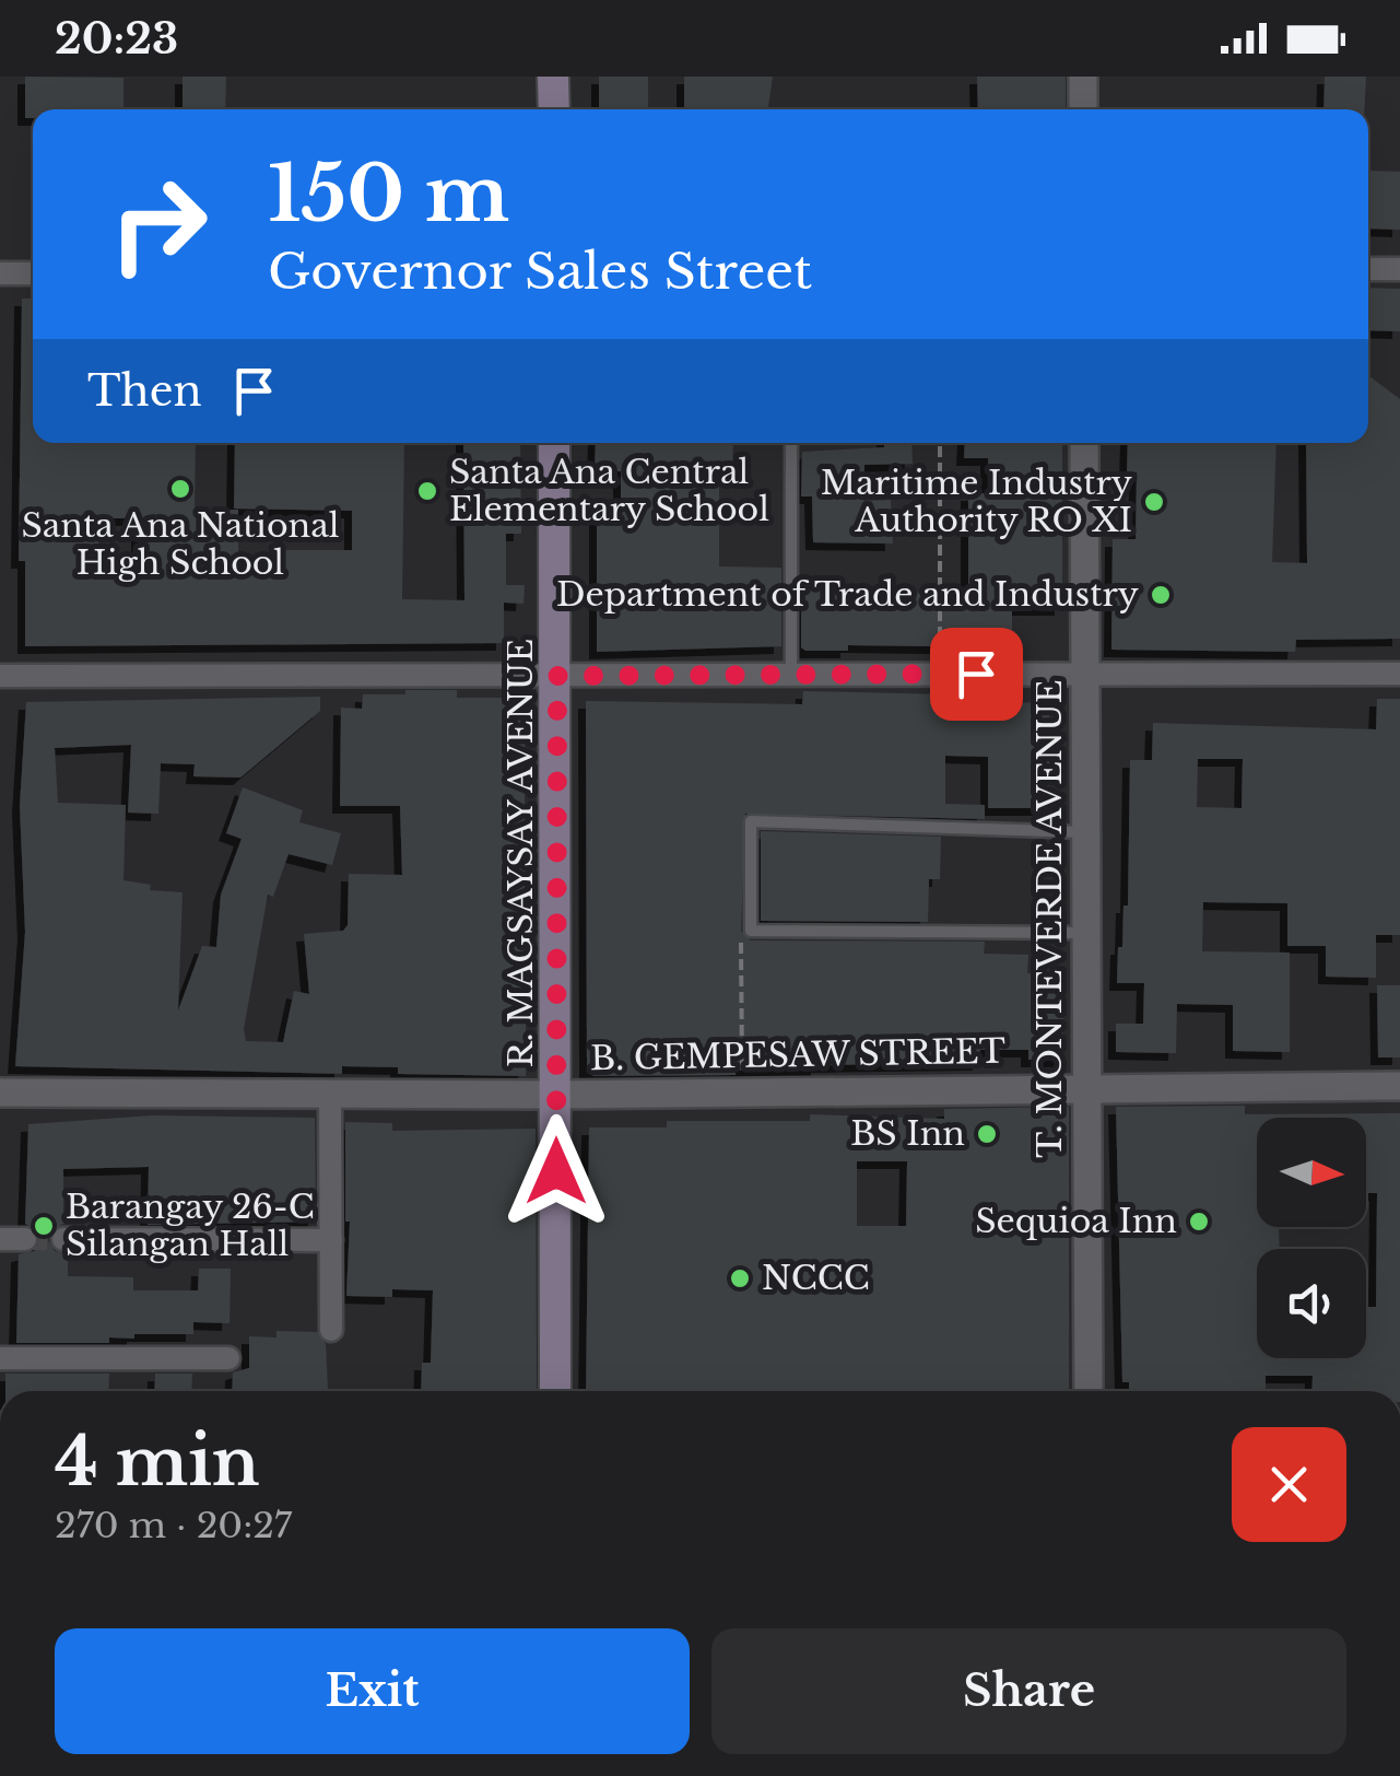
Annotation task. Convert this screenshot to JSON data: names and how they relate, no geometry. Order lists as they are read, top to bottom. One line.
{"streets":{"main road":["R. MAGSAYSAY AVENUE"],"street":["T. MONTEVERDE AVENUE","B. GEMPESAW STREET"]},"crossings":[["R. MAGSAYSAY AVENUE","B. GEMPESAW STREET"],["T. MONTEVERDE AVENUE","B. GEMPESAW STREET"]],"places":["Santa Ana National High School","Santa Ana Central Elementary School","Maritime Industry Authority RO XI","Department of Trade and Industry","BS Inn","Sequioa Inn","Barangay 26-C Silangan Hall","NCCC"],"north":"right","page":{"status":"20:23","turn":["150 m","Governor Sales Street"],"then":"Then","heading":["4 min","270 m · 20:27"],"buttons":["Exit","Share"]}}
